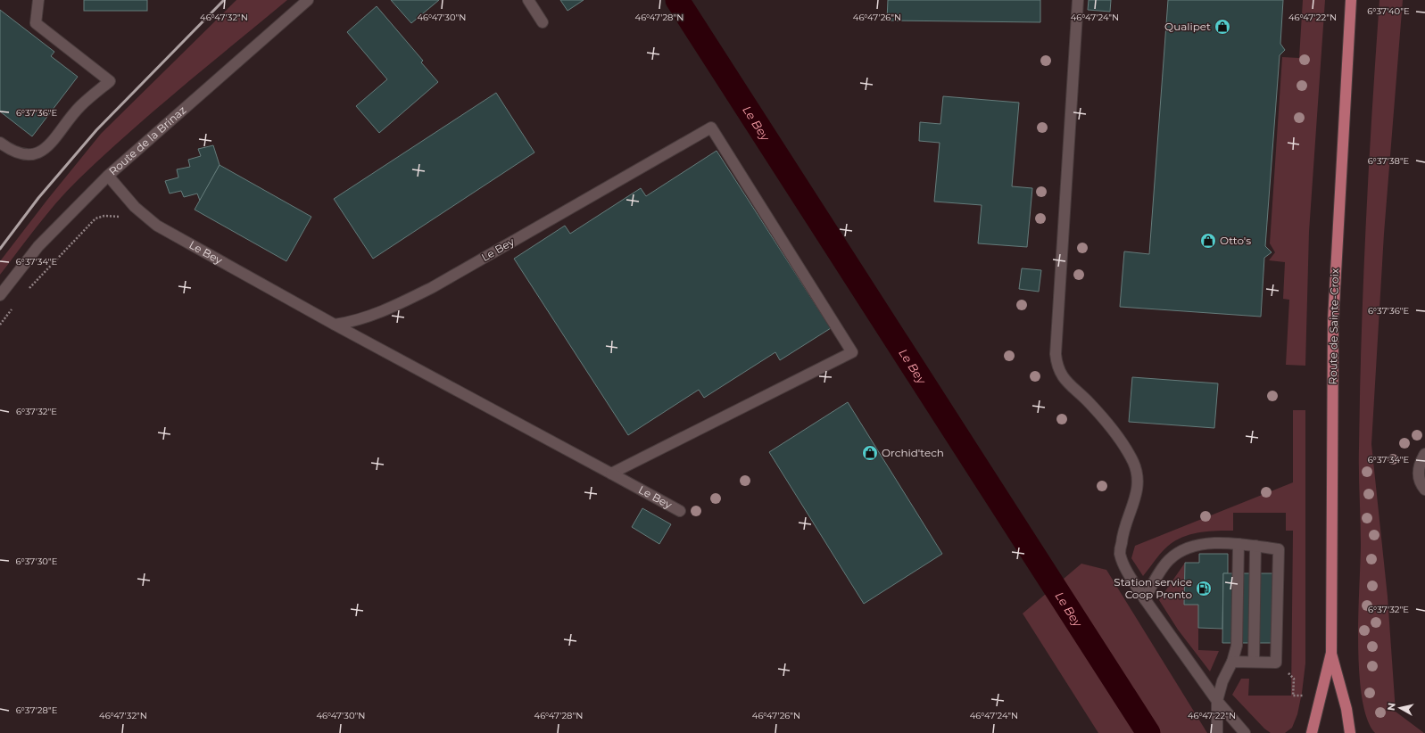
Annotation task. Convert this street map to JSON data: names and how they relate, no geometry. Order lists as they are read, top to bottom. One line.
{"streets":{"main road":["Route de Sainte-Croix"],"street":["Route de la Brinaz","Le Bey"]},"crossings":[["Route de la Brinaz","Le Bey"]],"water":["Le Bey"],"places":{"shop":["Qualipet","Otto's","Orchid'tech"],"fuel station":["Station service Coop Pronto"]},"north":"left","coordinates":["6°37'40\"E","46°47'32\"N","46°47'30\"N","46°47'28\"N","46°47'26\"N","46°47'24\"N","46°47'22\"N","6°37'36\"E","6°37'38\"E","6°37'34\"E","6°37'32\"E","6°37'30\"E","6°37'28\"E"]}
